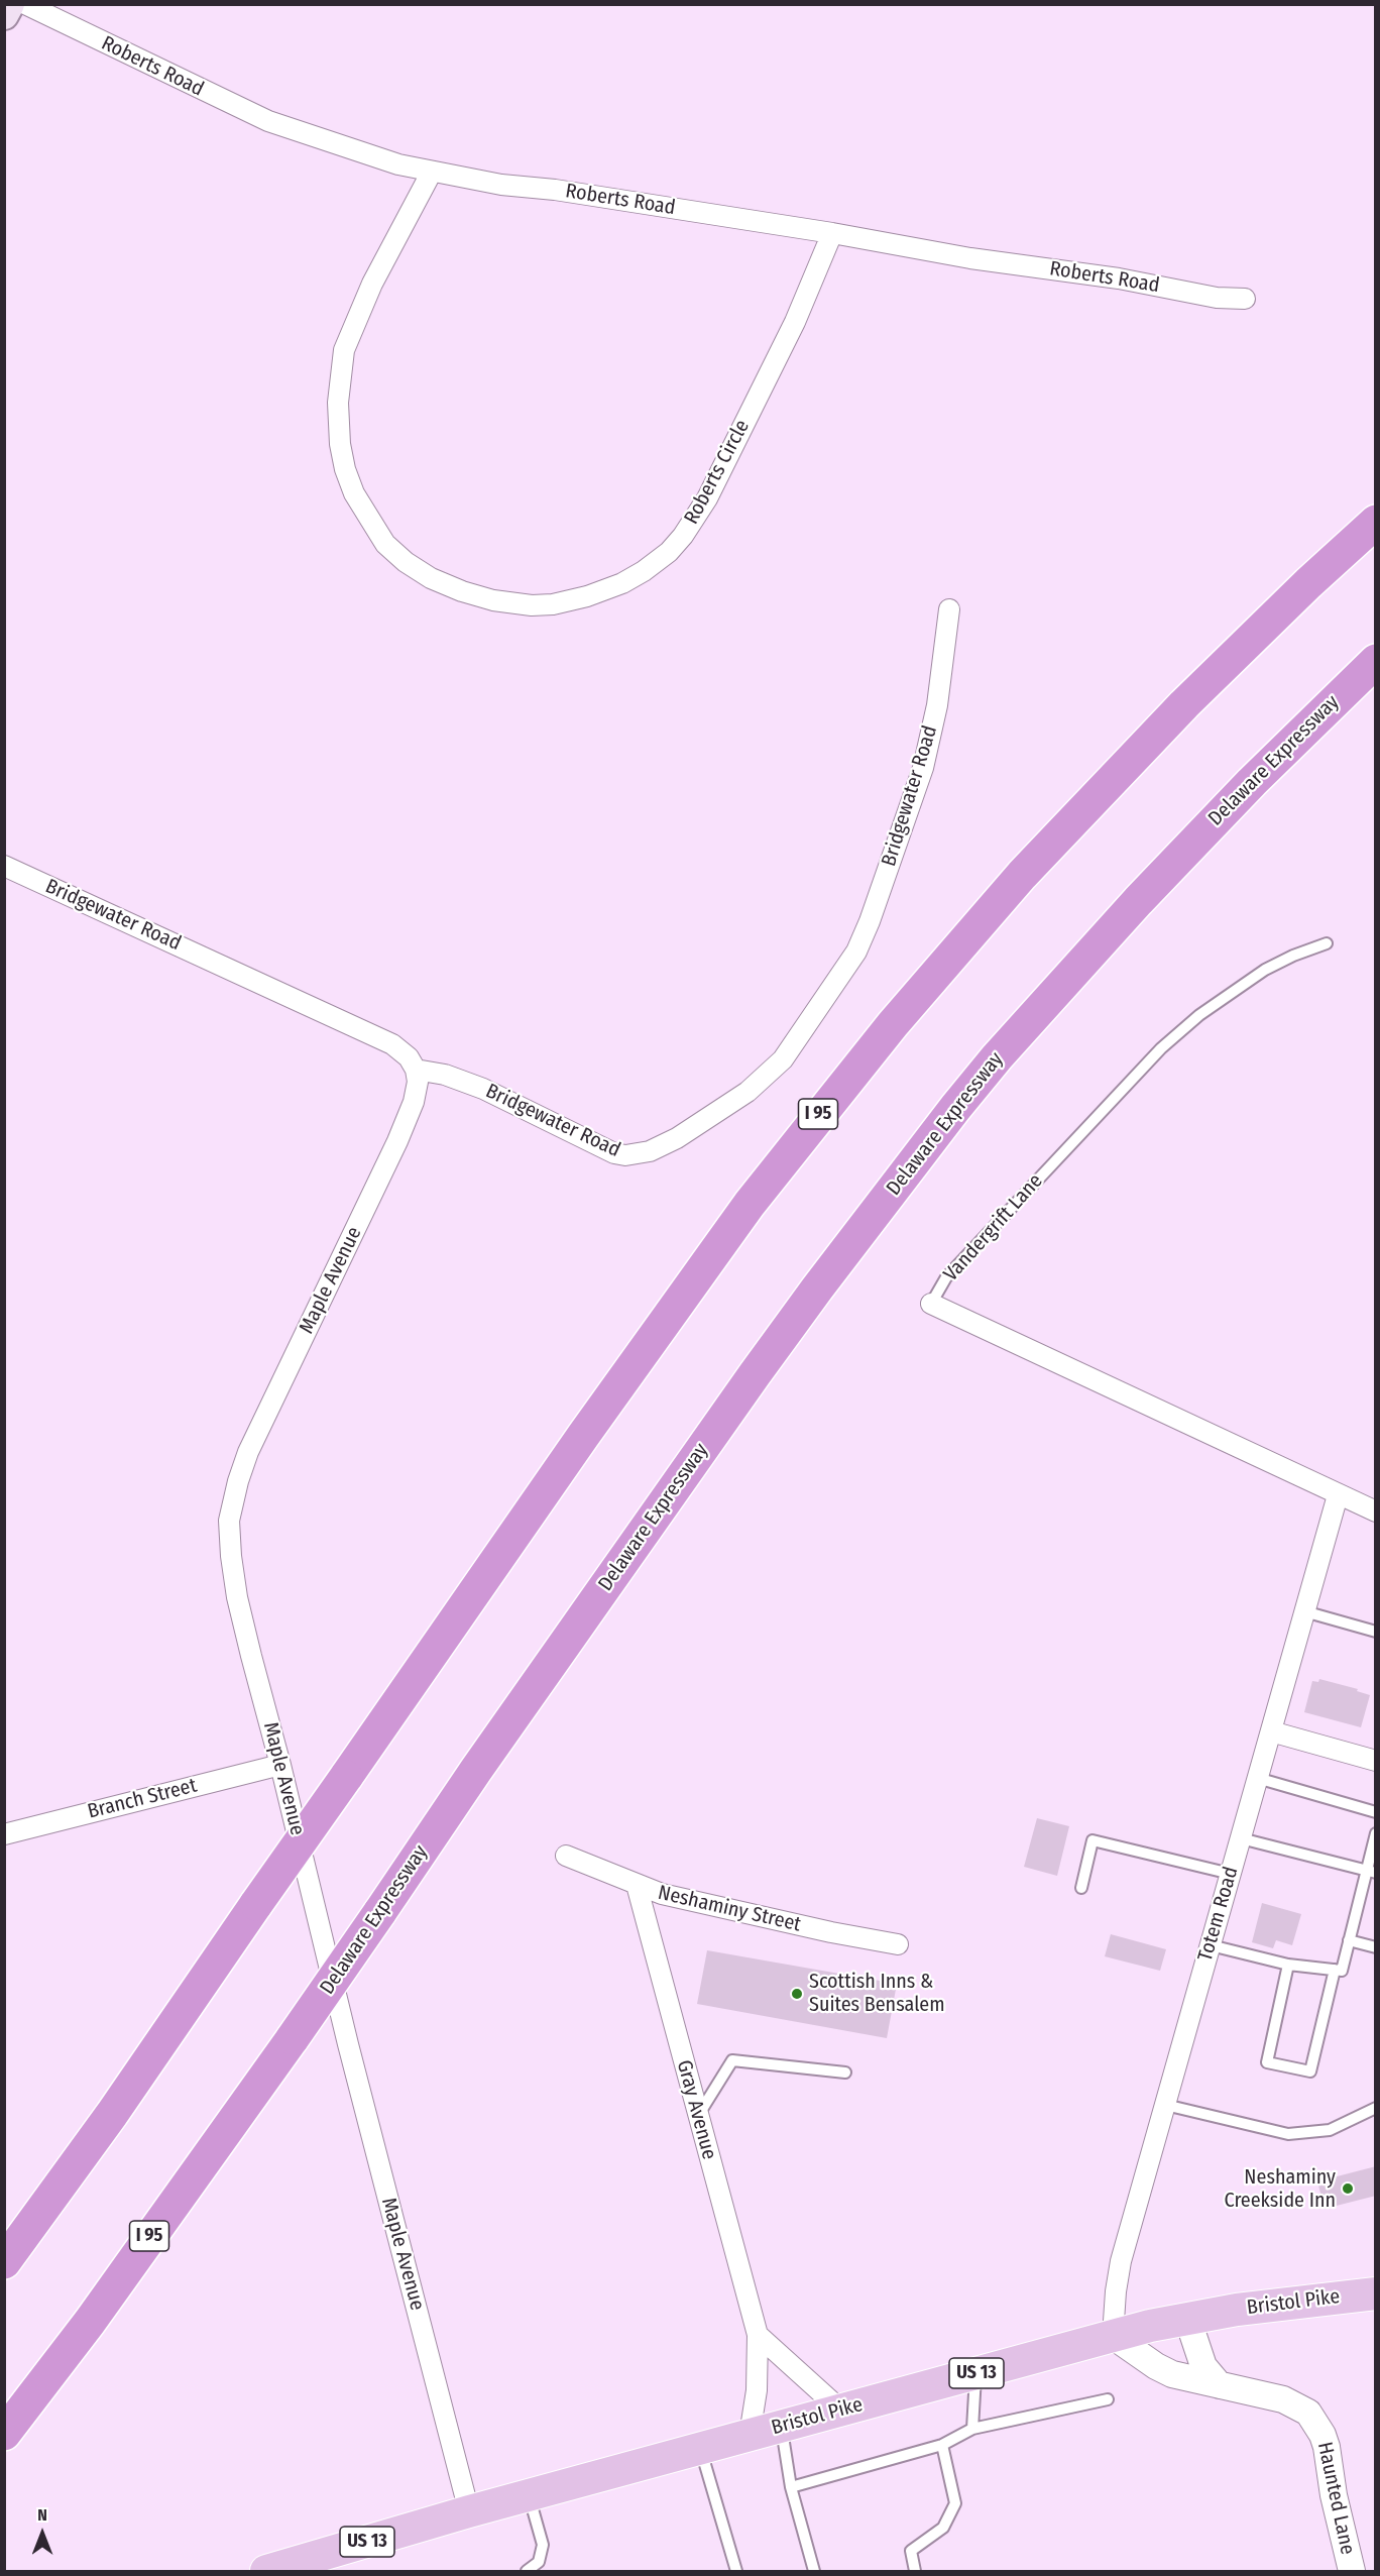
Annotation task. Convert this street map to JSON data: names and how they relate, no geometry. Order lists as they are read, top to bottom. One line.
{"streets":{"highway":["Delaware Expressway","I 95"],"main road":["Bristol Pike","US 13"],"street":["Roberts Road","Roberts Circle","Bridgewater Road","Vandergrift Lane","Maple Avenue","Branch Street","Neshaminy Street","Totem Road","Gray Avenue","Haunted Lane"]},"crossings":[["Roberts Road","Roberts Circle"],["Bridgewater Road","Maple Avenue"],["Vandergrift Lane","Totem Road"],["Maple Avenue","Branch Street"],["Maple Avenue","Bristol Pike"],["Neshaminy Street","Gray Avenue"],["Totem Road","Bristol Pike"],["Totem Road","Haunted Lane"],["Gray Avenue","Bristol Pike"],["Bristol Pike","Haunted Lane"]],"places":["Scottish Inns & Suites Bensalem","Neshaminy Creekside Inn"],"north":"top"}
